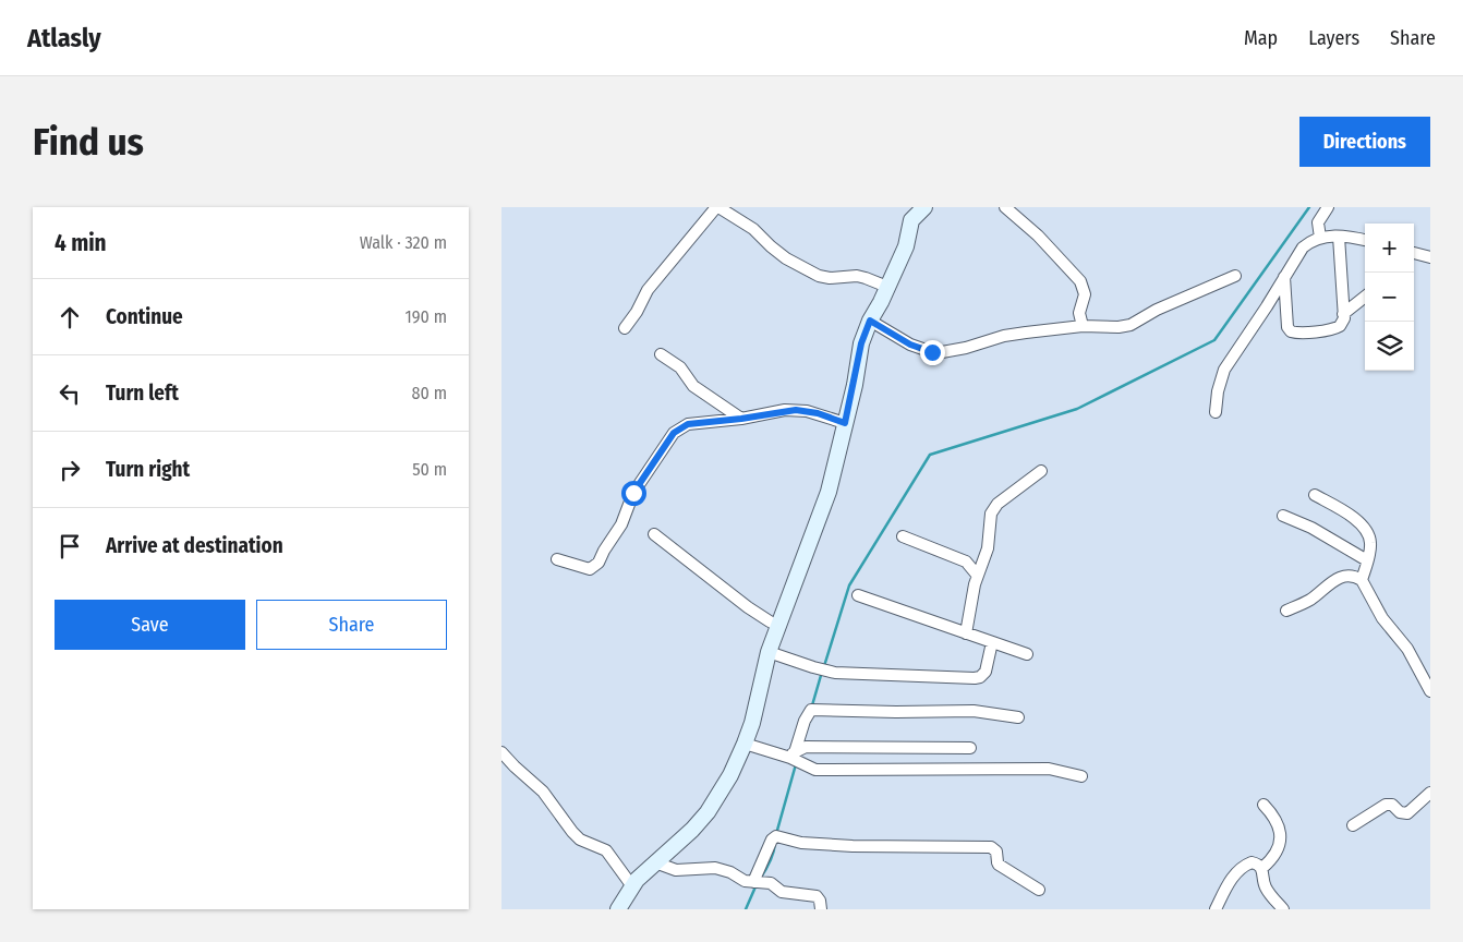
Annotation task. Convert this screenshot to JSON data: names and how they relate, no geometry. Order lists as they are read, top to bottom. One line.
{"page":{"header":"Atlasly","nav":["Map","Layers","Share"],"buttons":["Directions",["Save","Share"]],"title":"Find us","heading":["4 min","Walk · 320 m"],"map_buttons":["+","−"],"list":[["Continue","190 m"],["Turn left","80 m"],["Turn right","50 m"],"Arrive at destination"]}}
